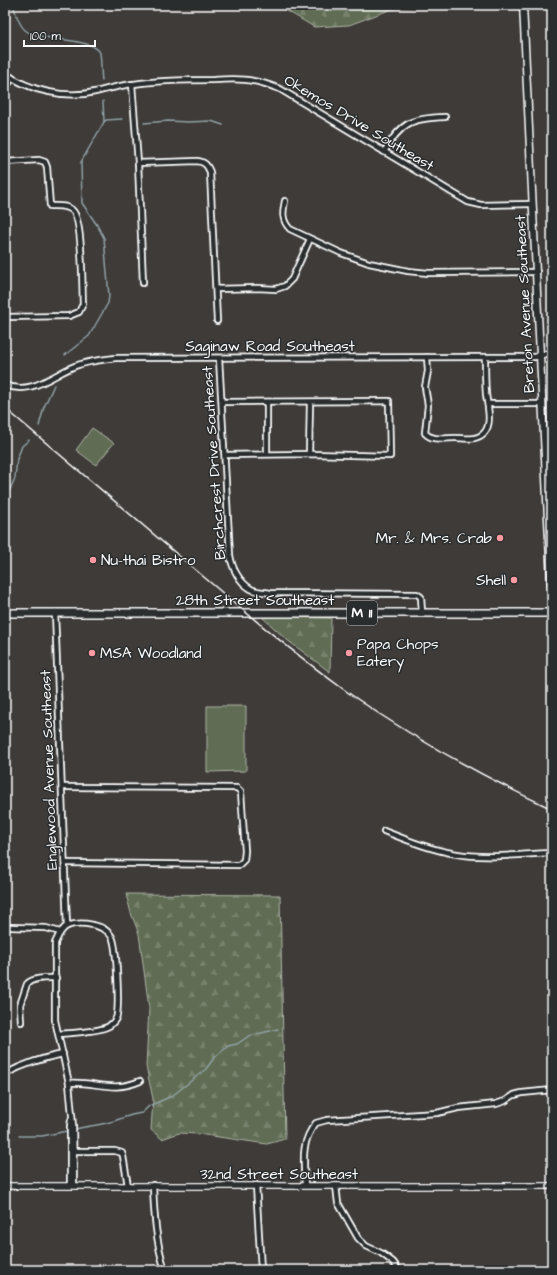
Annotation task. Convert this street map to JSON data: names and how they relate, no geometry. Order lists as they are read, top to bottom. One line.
{"streets":{"main road":["Breton Avenue Southeast","28th Street Southeast","M 11"],"street":["Okemos Drive Southeast","Saginaw Road Southeast","Birchcrest Drive Southeast","Englewood Avenue Southeast","32nd Street Southeast"]},"crossings":[["Okemos Drive Southeast","Breton Avenue Southeast"],["Breton Avenue Southeast","Saginaw Road Southeast"],["Saginaw Road Southeast","Birchcrest Drive Southeast"],["Birchcrest Drive Southeast","28th Street Southeast"],["28th Street Southeast","Englewood Avenue Southeast"]],"places":["Mr. & Mrs. Crab","Nu-thai Bistro","Shell","MSA Woodland","Papa Chops Eatery"],"scale_bar":"100 m"}
